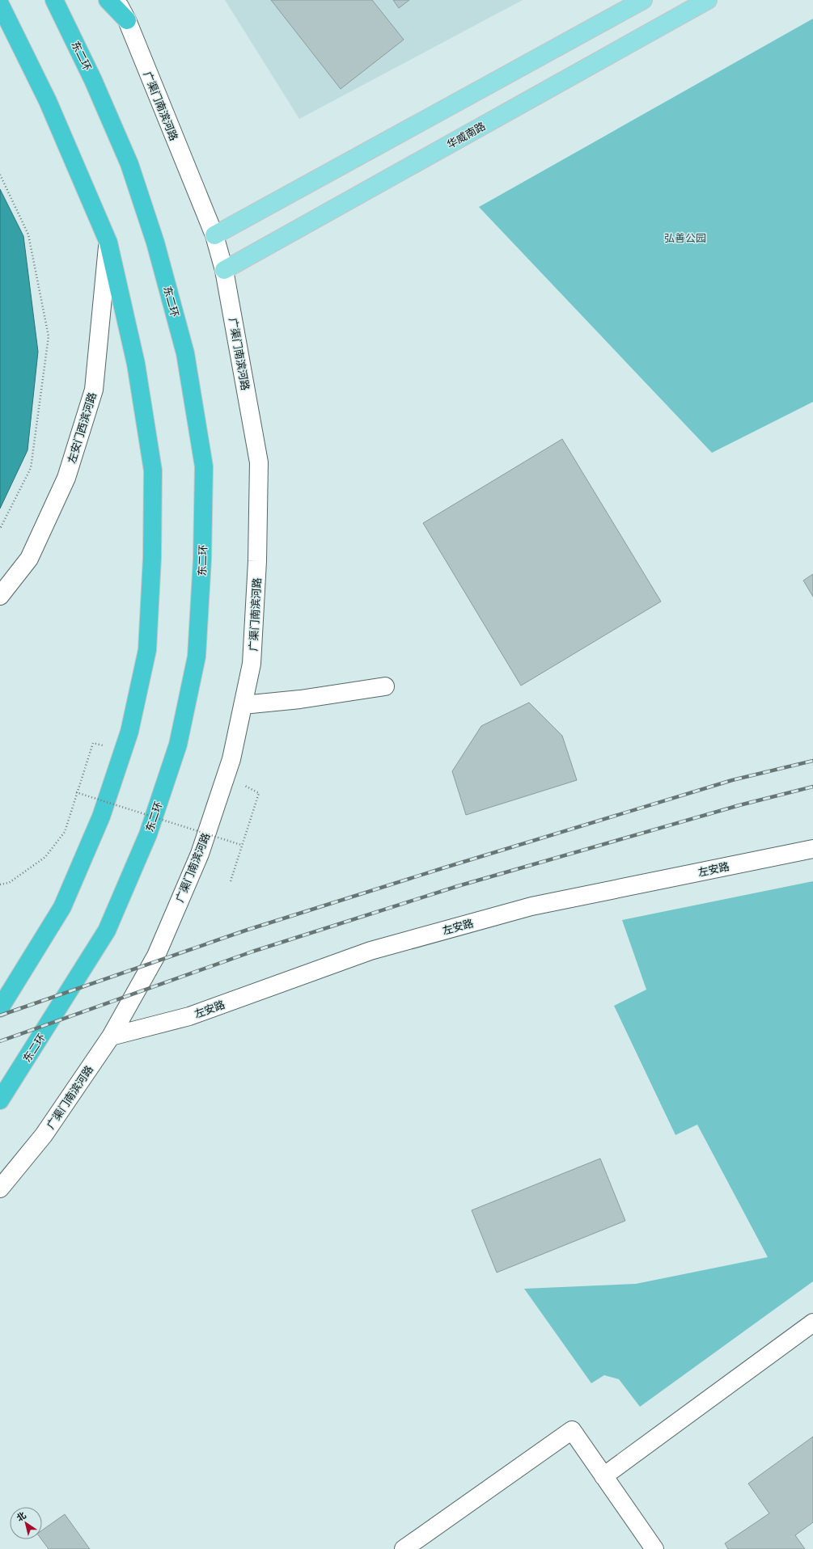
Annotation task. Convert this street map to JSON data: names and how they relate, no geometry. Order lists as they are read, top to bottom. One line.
{"streets":{"highway":["东二环"],"main road":["华威南路"],"street":["广渠门南滨河路","左安门西滨河路","左安路"]},"crossings":[["广渠门南滨河路","华威南路"],["广渠门南滨河路","左安路"]],"parks":["弘善公园"],"north":"top left"}
